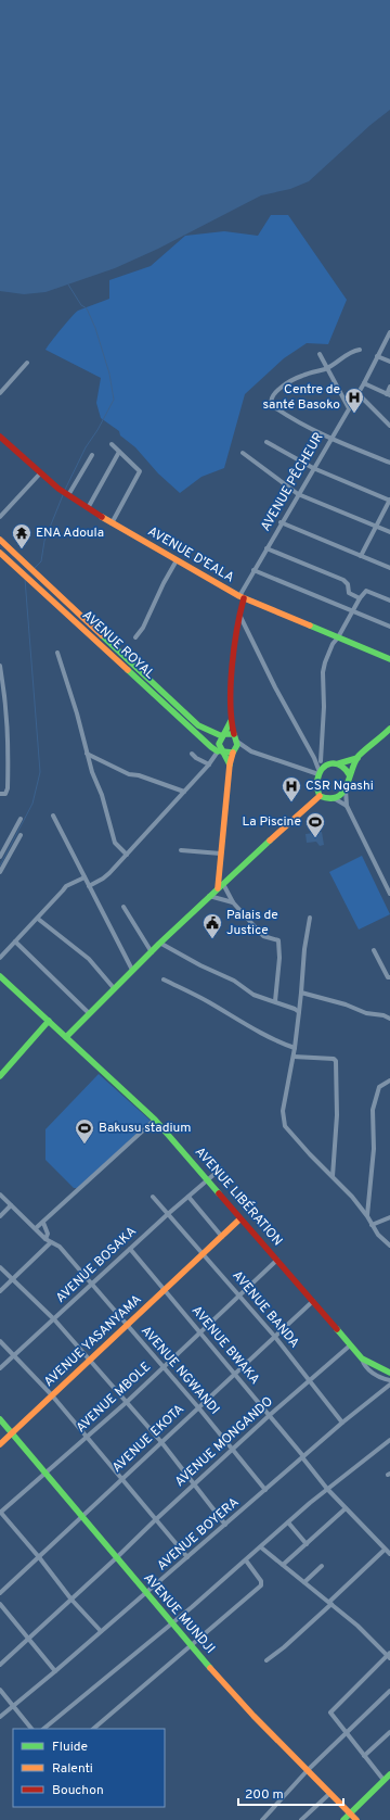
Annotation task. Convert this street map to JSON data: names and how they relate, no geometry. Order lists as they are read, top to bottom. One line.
{"streets":{"street":["AVENUE PÊCHEUR","AVENUE D'EALA","AVENUE ROYAL","AVENUE LIBÉRATION","AVENUE BOSAKA","AVENUE BANDA","AVENUE YASANYAMA","AVENUE BWAKA","AVENUE NGWANDI","AVENUE MBOLE","AVENUE EKOTA","AVENUE MONGANDO","AVENUE BOYERA","AVENUE MUNDJI"]},"crossings":[["AVENUE PÊCHEUR","AVENUE D'EALA"],["AVENUE LIBÉRATION","AVENUE BOSAKA"],["AVENUE LIBÉRATION","AVENUE YASANYAMA"],["AVENUE LIBÉRATION","AVENUE MBOLE"],["AVENUE LIBÉRATION","AVENUE EKOTA"],["AVENUE LIBÉRATION","AVENUE MONGANDO"],["AVENUE BOSAKA","AVENUE BANDA"],["AVENUE BOSAKA","AVENUE BWAKA"],["AVENUE BOSAKA","AVENUE NGWANDI"],["AVENUE BANDA","AVENUE YASANYAMA"],["AVENUE BANDA","AVENUE MBOLE"],["AVENUE BANDA","AVENUE EKOTA"],["AVENUE BANDA","AVENUE MONGANDO"],["AVENUE BANDA","AVENUE BOYERA"],["AVENUE YASANYAMA","AVENUE BWAKA"],["AVENUE YASANYAMA","AVENUE NGWANDI"],["AVENUE YASANYAMA","AVENUE MUNDJI"],["AVENUE BWAKA","AVENUE MBOLE"],["AVENUE BWAKA","AVENUE EKOTA"],["AVENUE BWAKA","AVENUE MONGANDO"],["AVENUE BWAKA","AVENUE BOYERA"],["AVENUE NGWANDI","AVENUE MBOLE"],["AVENUE NGWANDI","AVENUE EKOTA"],["AVENUE NGWANDI","AVENUE MONGANDO"],["AVENUE NGWANDI","AVENUE BOYERA"],["AVENUE MBOLE","AVENUE MUNDJI"],["AVENUE EKOTA","AVENUE MUNDJI"],["AVENUE MONGANDO","AVENUE MUNDJI"],["AVENUE BOYERA","AVENUE MUNDJI"]],"places":{"hospital":["Centre de santé Basoko","CSR Ngashi"],"temple":["ENA Adoula"],"sports":["La Piscine","Bakusu stadium"],"public building":["Palais de Justice"]},"legend":["Fluide","Ralenti","Bouchon"],"scale_bar":"200 m"}
